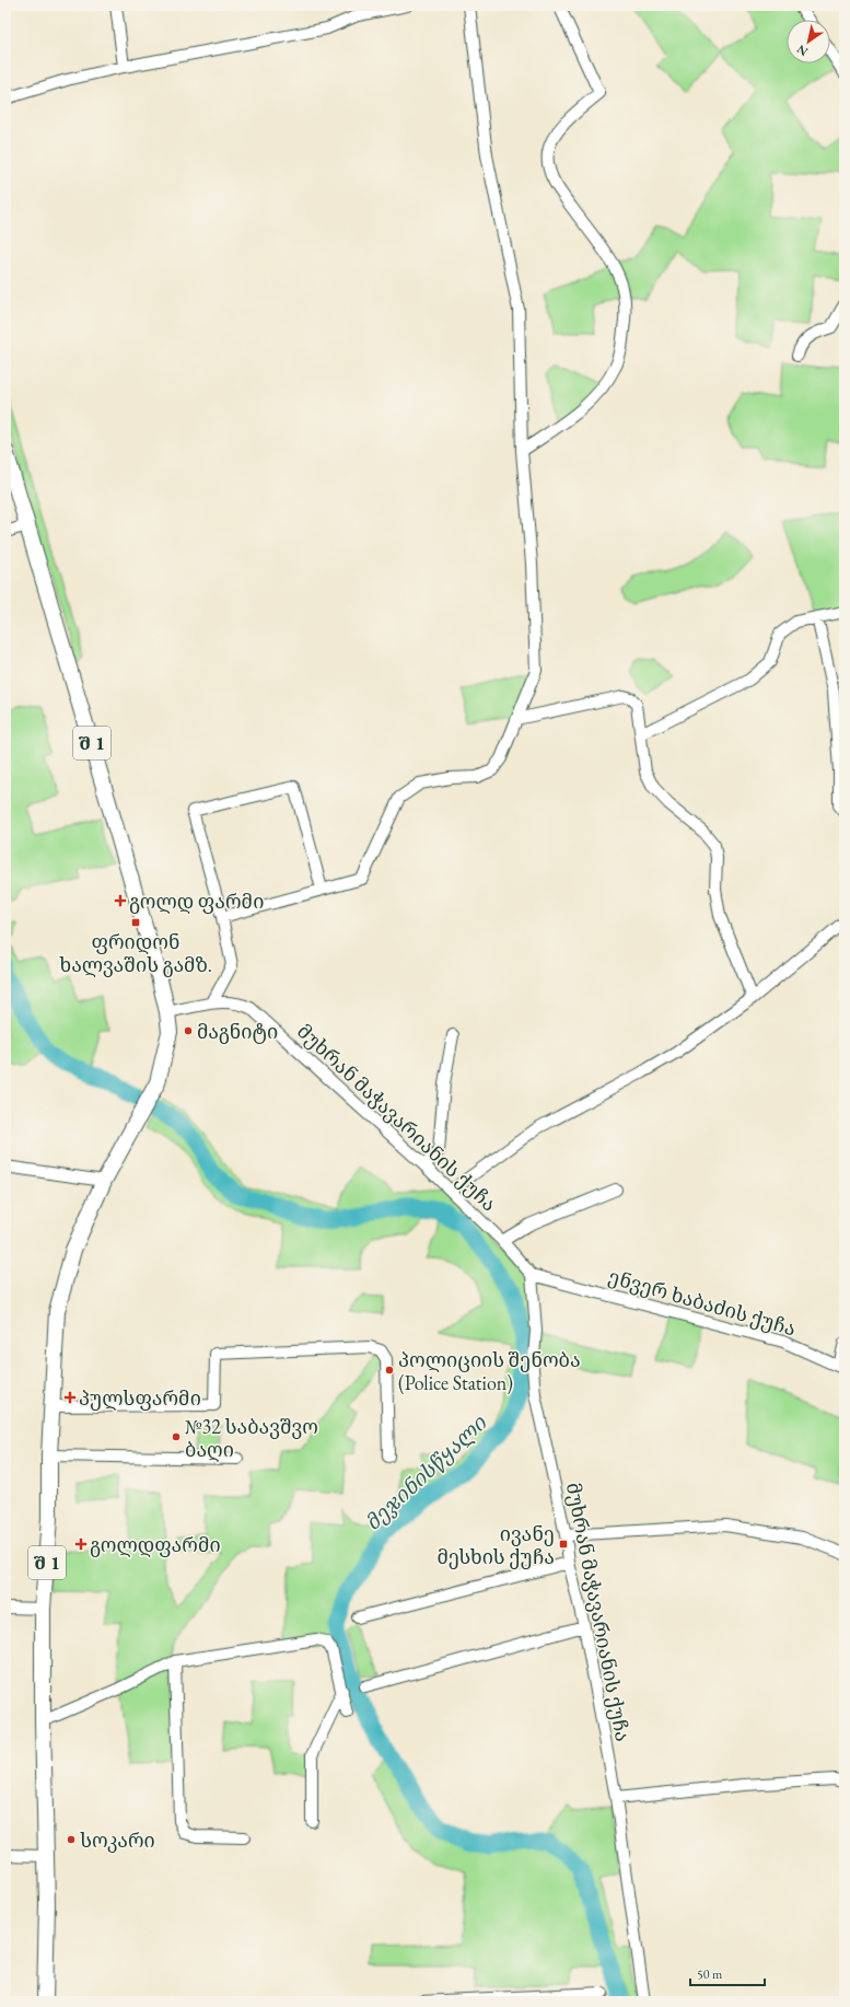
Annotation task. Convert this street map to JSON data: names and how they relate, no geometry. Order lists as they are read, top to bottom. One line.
{"streets":{"highway":["შ 1"],"street":["მუხრან მაჭავარიანის ქუჩა","ენვერ ხაბაძის ქუჩა"]},"crossings":[["შ 1","მუხრან მაჭავარიანის ქუჩა"],["მუხრან მაჭავარიანის ქუჩა","ენვერ ხაბაძის ქუჩა"]],"water":["მეჯინისწყალი"],"places":{"health":["გოლდ ფარმი","პულსფარმი","გოლდფარმი"],"transit":["ფრიდონ ხალვაშის გამზ.","ივანე მესხის ქუჩა"],"other":["მაგნიტი","პოლიციის შენობა (Police Station)","№32 საბავშვო ბაღი","სოკარი"]},"scale_bar":"50 m","north":"bottom left"}
